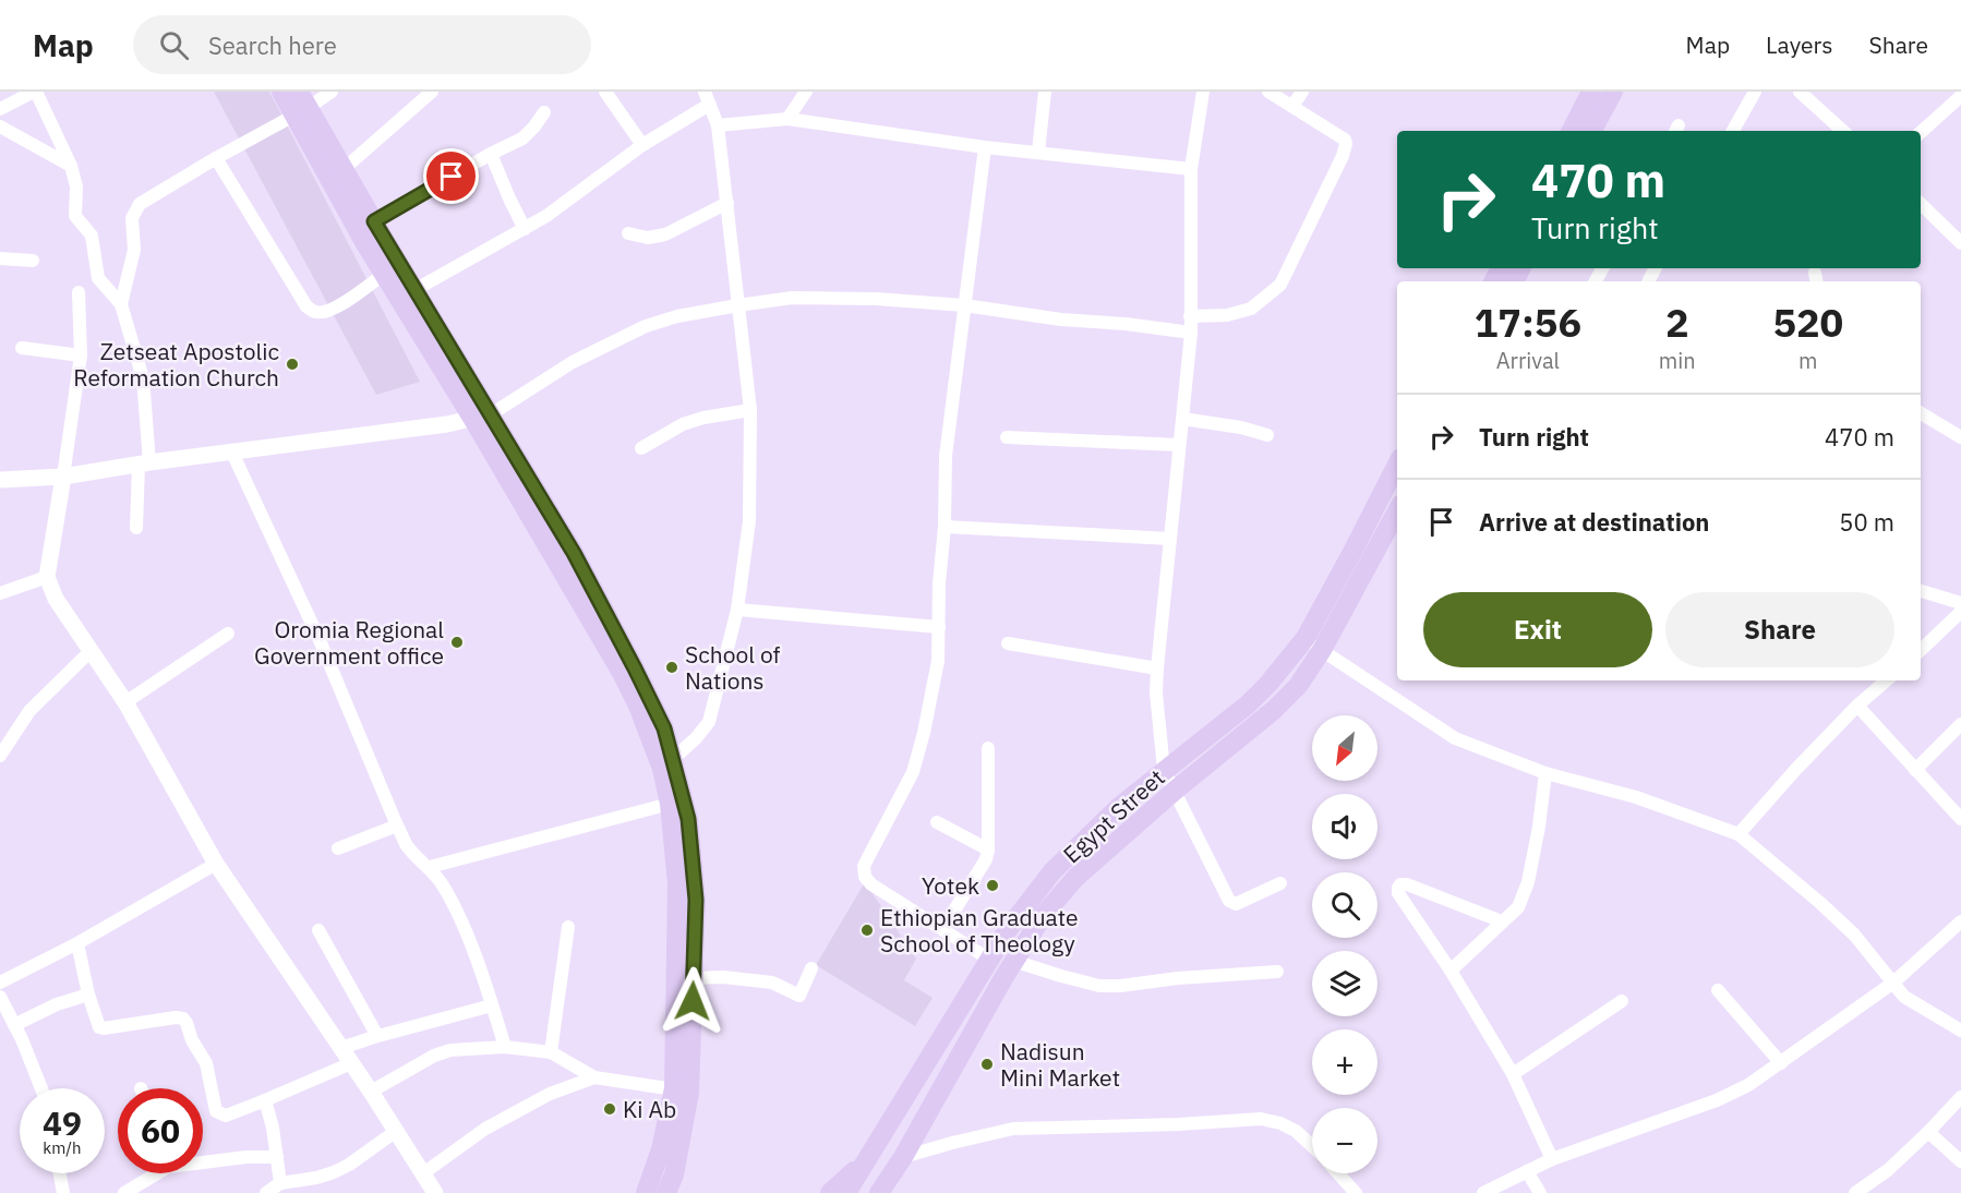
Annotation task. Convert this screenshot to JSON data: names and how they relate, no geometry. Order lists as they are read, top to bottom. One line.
{"streets":{"main road":["Egypt Street"]},"places":["Zetseat Apostolic Reformation Church","Oromia Regional Government office","School of Nations","Yotek","Ethiopian Graduate School of Theology","Nadisun Mini Market","Ki Ab"],"north":"bottom left","page":{"header":"Map","search":"Search here","nav":["Map","Layers","Share"],"turn":["470 m","Turn right"],"eta":["17:56","Arrival","2","min","520","m"],"list":[{"name":"Turn right","value":"470 m"},{"name":"Arrive at destination","value":"50 m"}],"buttons":["Exit","Share"],"map_buttons":["+","−"],"speed":"49 km/h","limit":"60"}}
